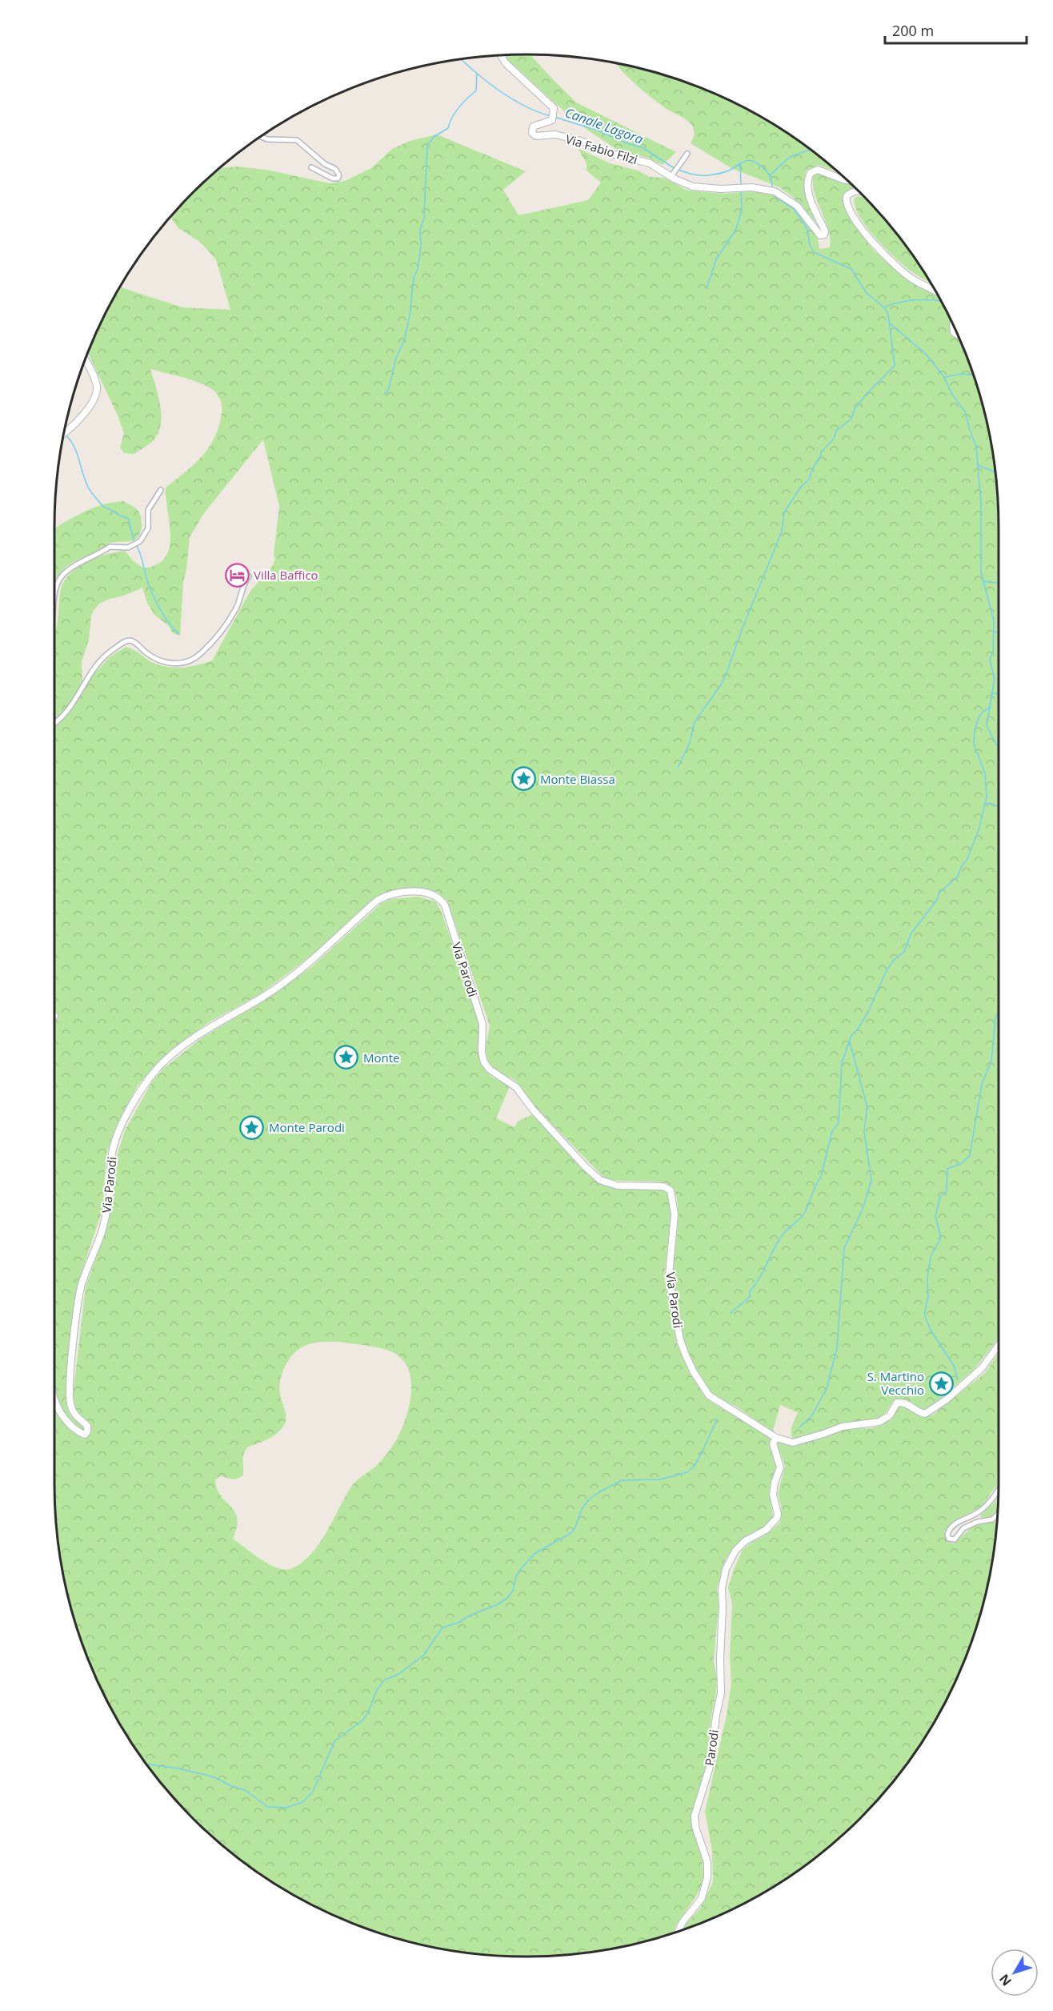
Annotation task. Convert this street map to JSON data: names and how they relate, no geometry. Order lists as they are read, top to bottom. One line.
{"streets":{"street":["Via Fabio Filzi","Via Parodi","Parodi"]},"crossings":[["Via Parodi","Parodi"]],"water":["Canale Lagora"],"places":{"hotel":["Villa Baffico"],"place":["Monte Biassa","Monte","Monte Parodi","S. Martino Vecchio"]},"scale_bar":"200 m","north":"bottom left"}
